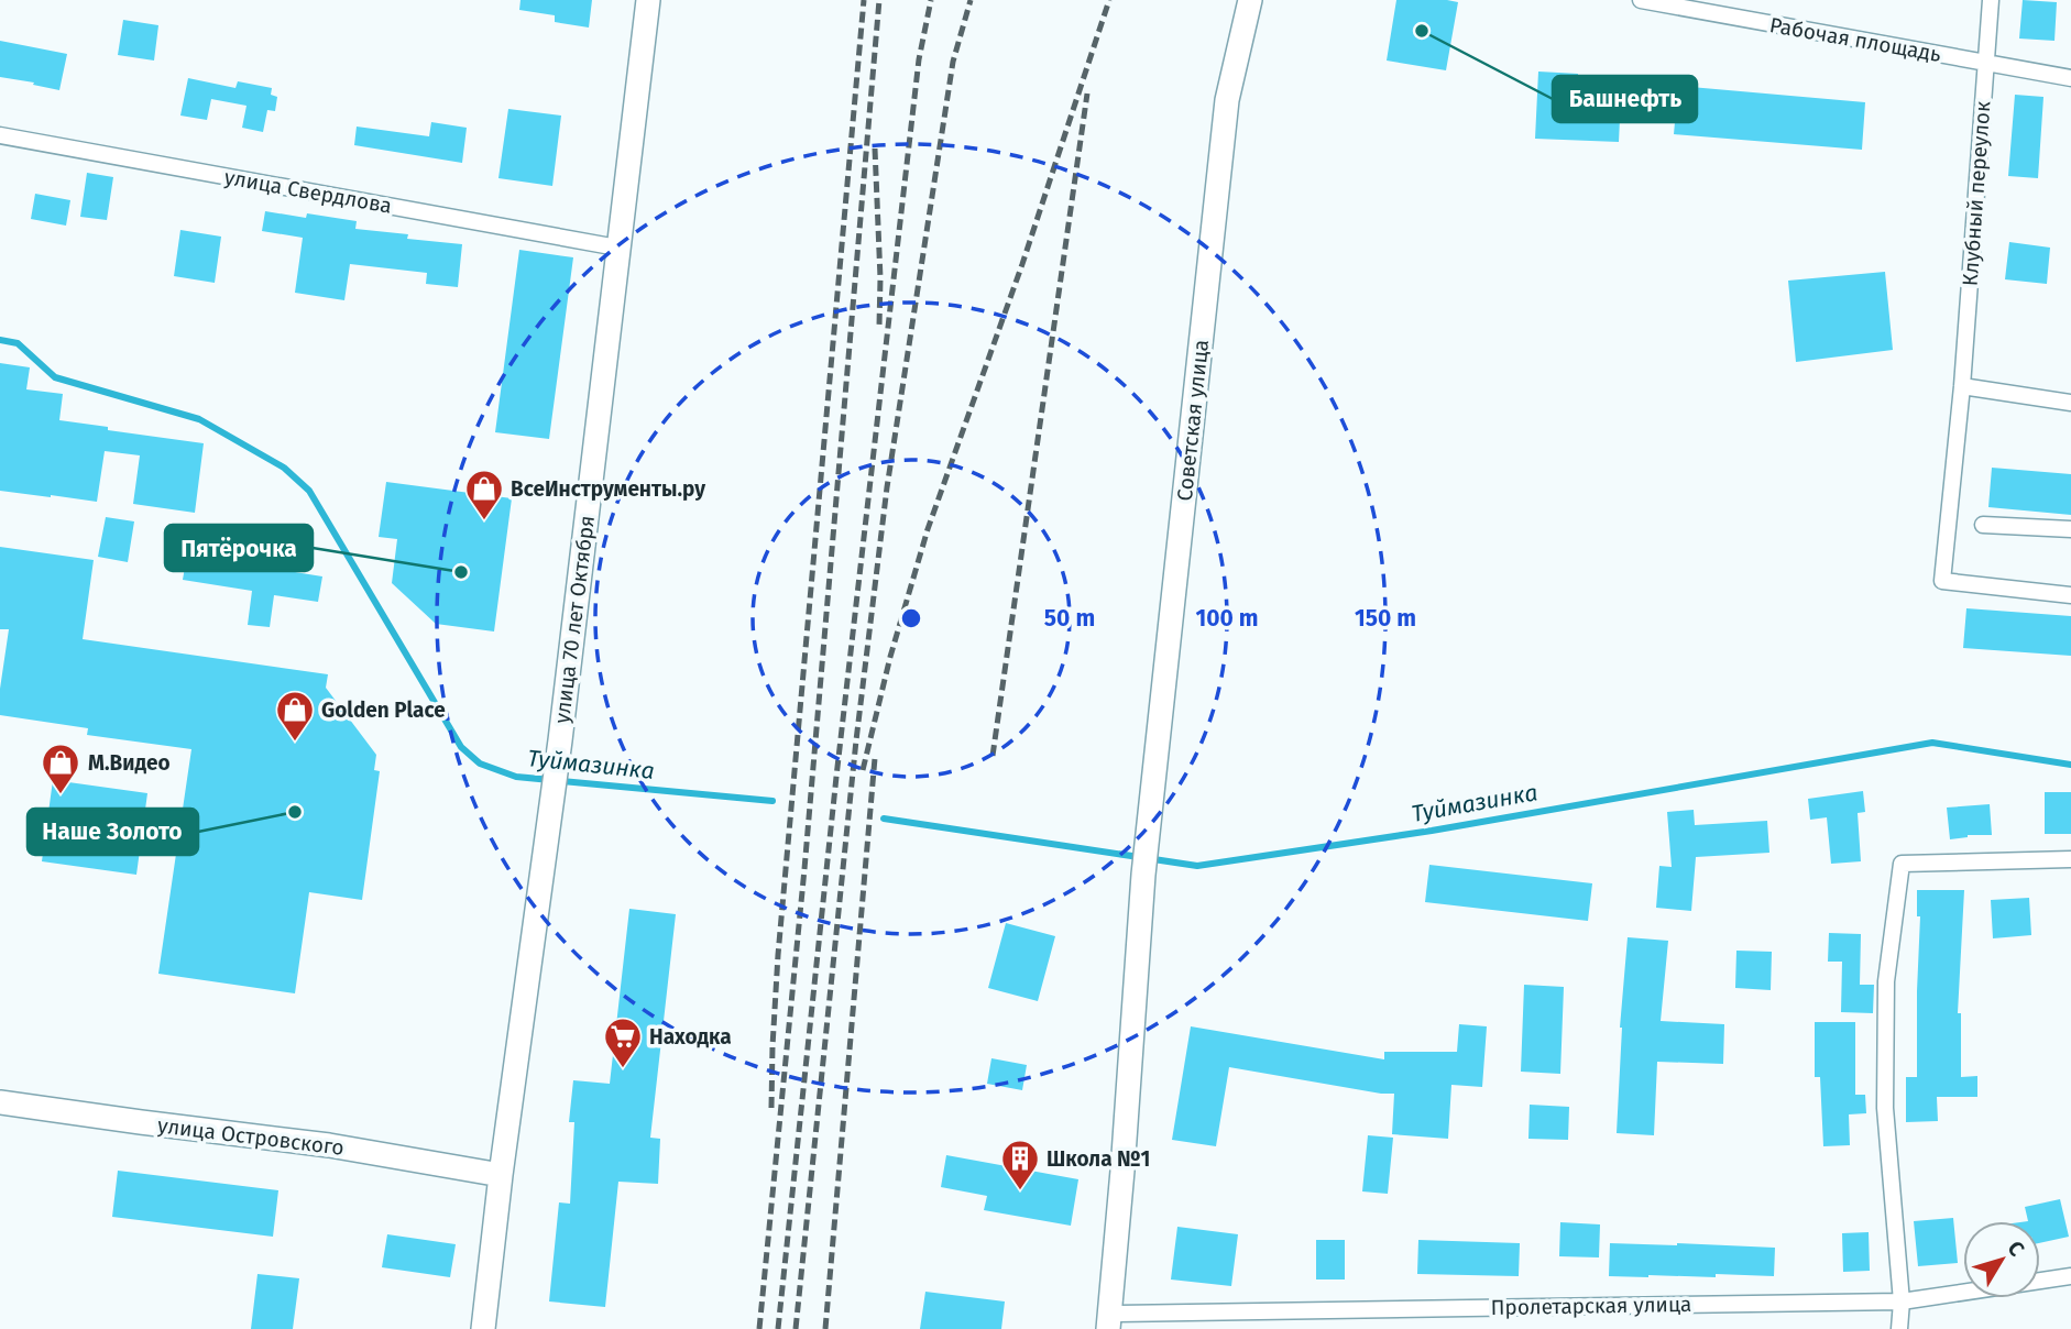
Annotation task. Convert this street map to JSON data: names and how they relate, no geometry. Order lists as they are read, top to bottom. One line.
{"streets":{"street":["Рабочая площадь","улица Свердлова","Клубный переулок","Советская улица","улица 70 лет Октября","улица Островского","Пролетарская улица"]},"crossings":[["Рабочая площадь","Клубный переулок"],["улица Свердлова","улица 70 лет Октября"],["Советская улица","Пролетарская улица"],["улица 70 лет Октября","улица Островского"]],"water":["Туймазинка"],"places":{"other":["Башнефть","Пятёрочка","Наше Золото"],"shop":["ВсеИнструменты.ру","Golden Place","М.Видео"],"supermarket":["Находка"],"building":["Школа №1"]},"north":"top right","rings":["50 m","100 m","150 m"]}
